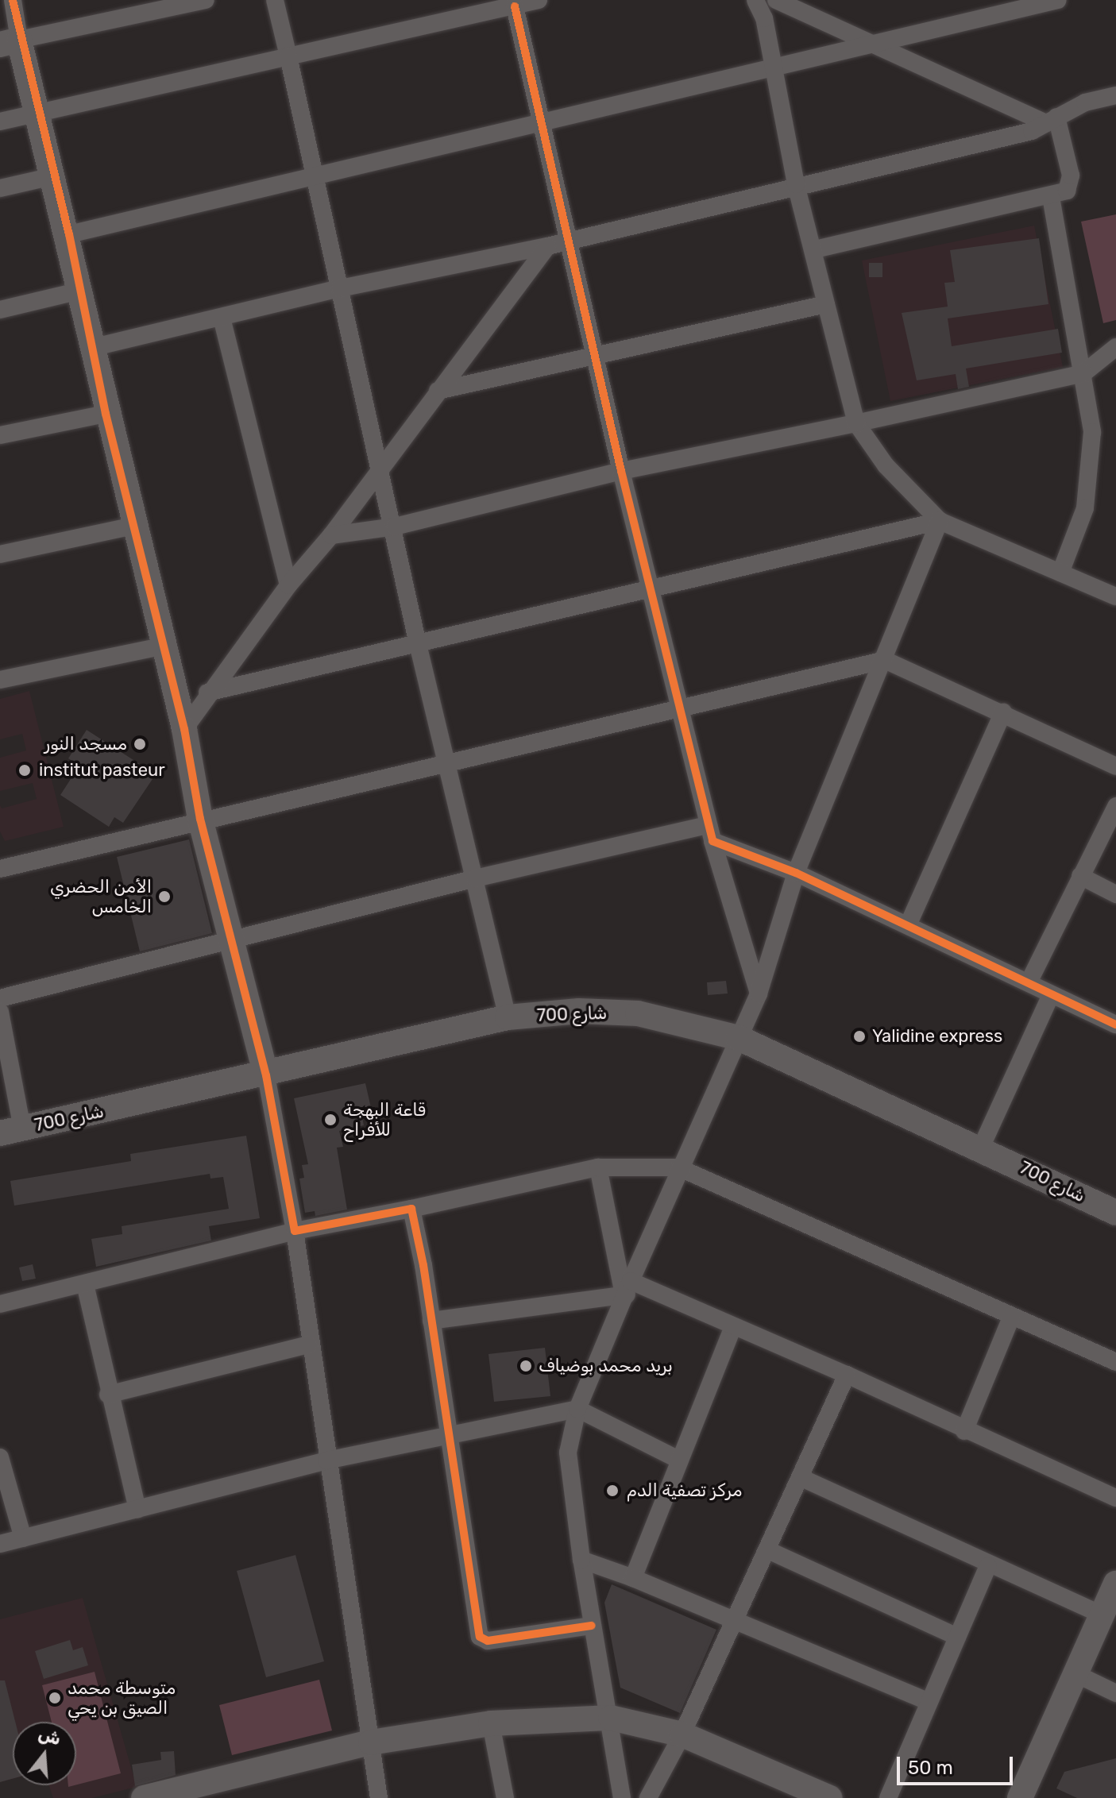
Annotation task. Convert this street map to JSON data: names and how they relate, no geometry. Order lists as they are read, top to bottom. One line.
{"streets":{"street":["شارع 700"]},"places":["مسجد النور","institut pasteur","الأمن الحضري الخامس","Yalidine express","قاعة البهجة للأفراح","بريد محمد بوضياف","مركز تصفية الدم","متوسطة محمد الصيق بن يحي"],"scale_bar":"50 m","north":"top"}
